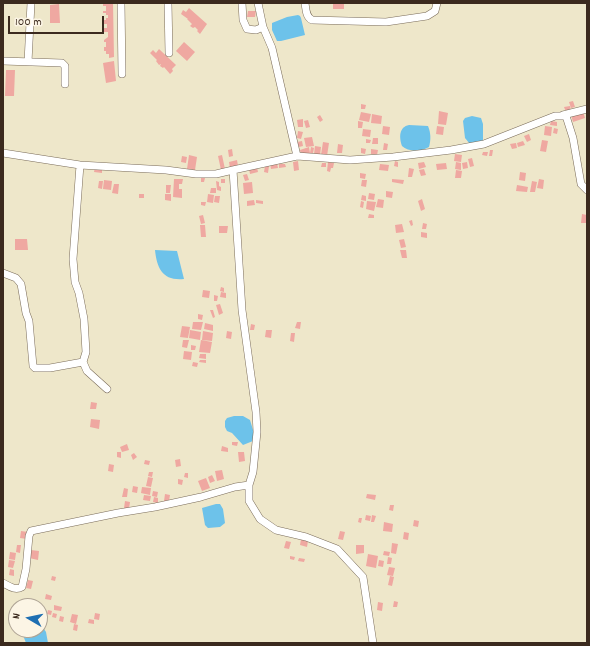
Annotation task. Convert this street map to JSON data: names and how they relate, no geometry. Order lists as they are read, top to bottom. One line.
{"scale_bar":"100 m","north":"left"}
